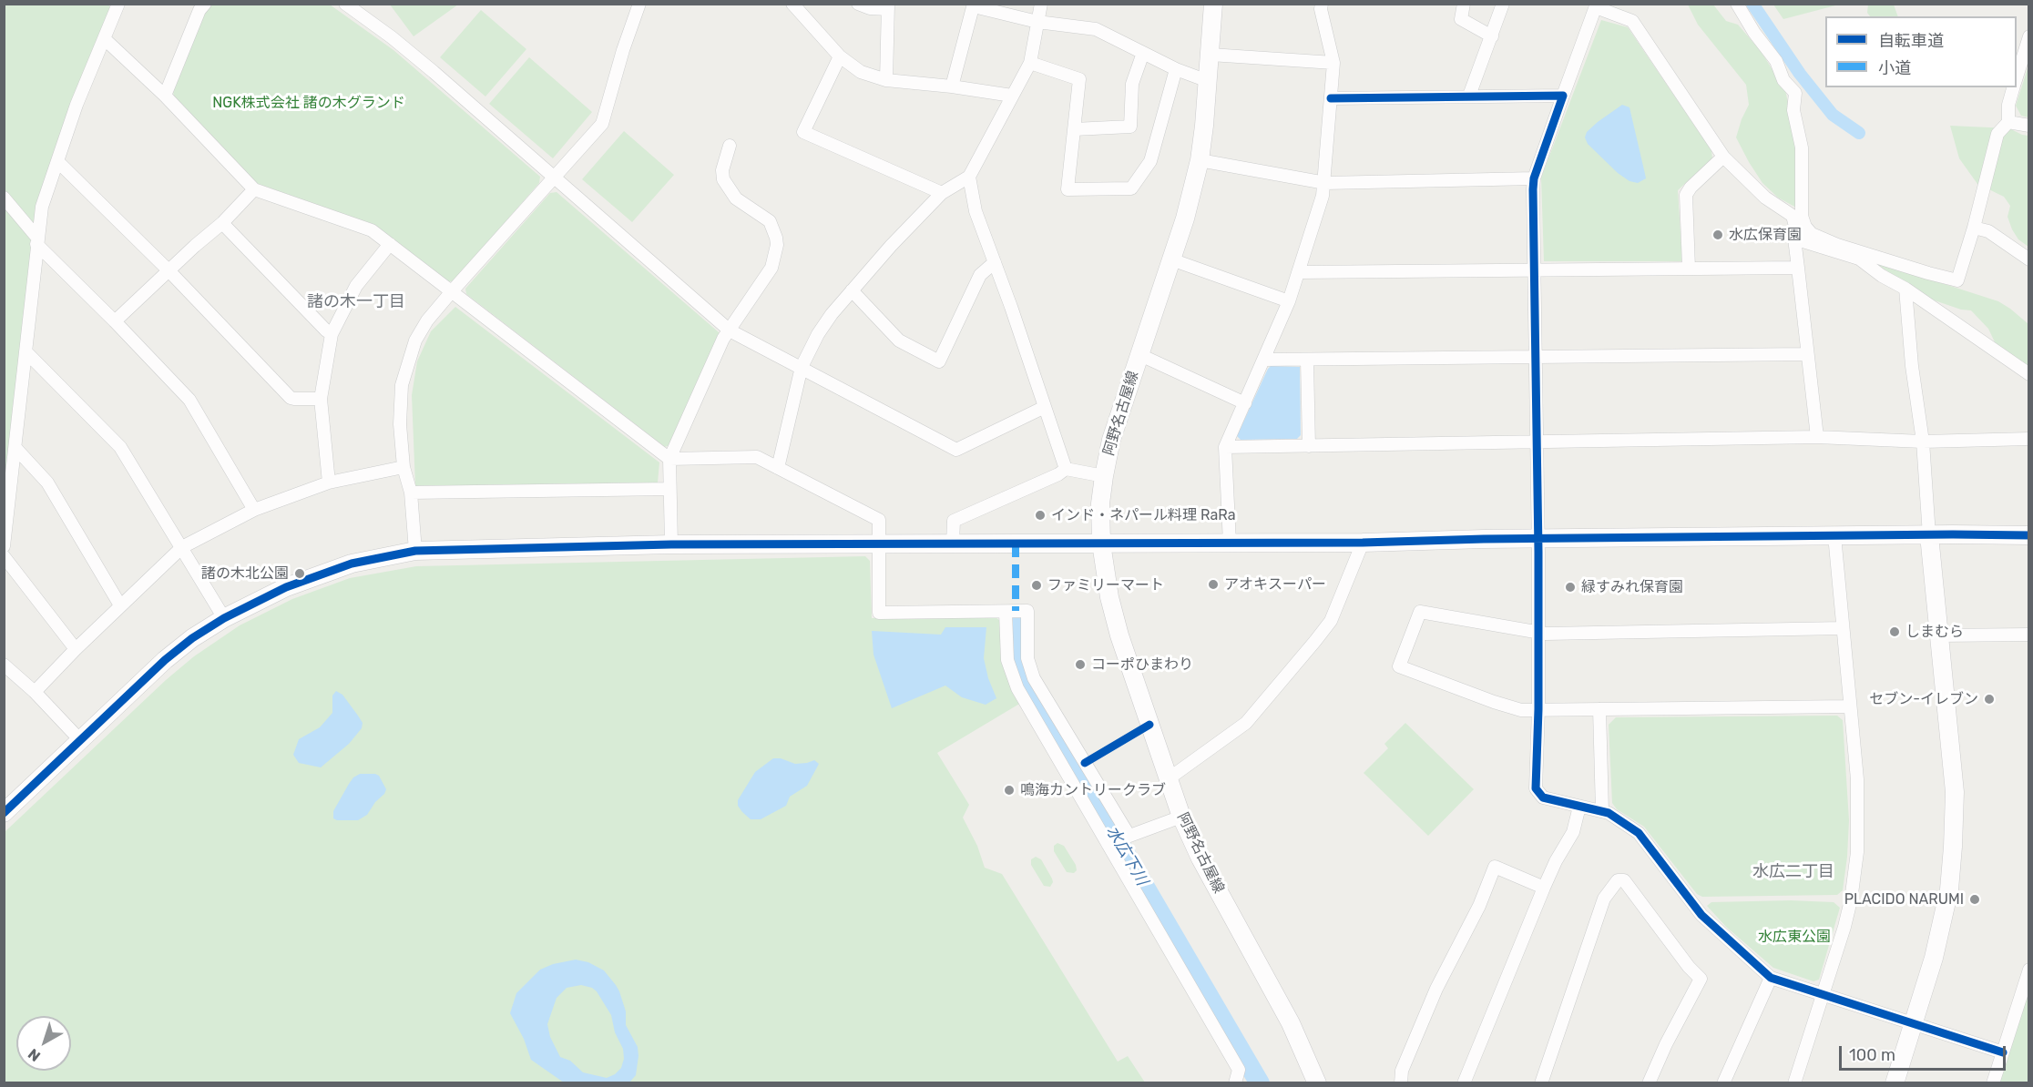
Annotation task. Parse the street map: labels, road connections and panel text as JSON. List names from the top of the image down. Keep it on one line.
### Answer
{"streets":{"street":["阿野名古屋線"]},"districts":["諸の木一丁目","水広二丁目"],"water":["水広下川"],"parks":["NGK株式会社 諸の木グランド","水広東公園"],"places":["水広保育園","インド・ネパール料理 RaRa","諸の木北公園","アオキスーパー","ファミリーマート","緑すみれ保育園","しまむら","コーポひまわり","セブン-イレブン","鳴海カントリークラブ","PLACIDO NARUMI"],"legend":["自転車道","小道"],"scale_bar":"100 m","north":"bottom left"}
